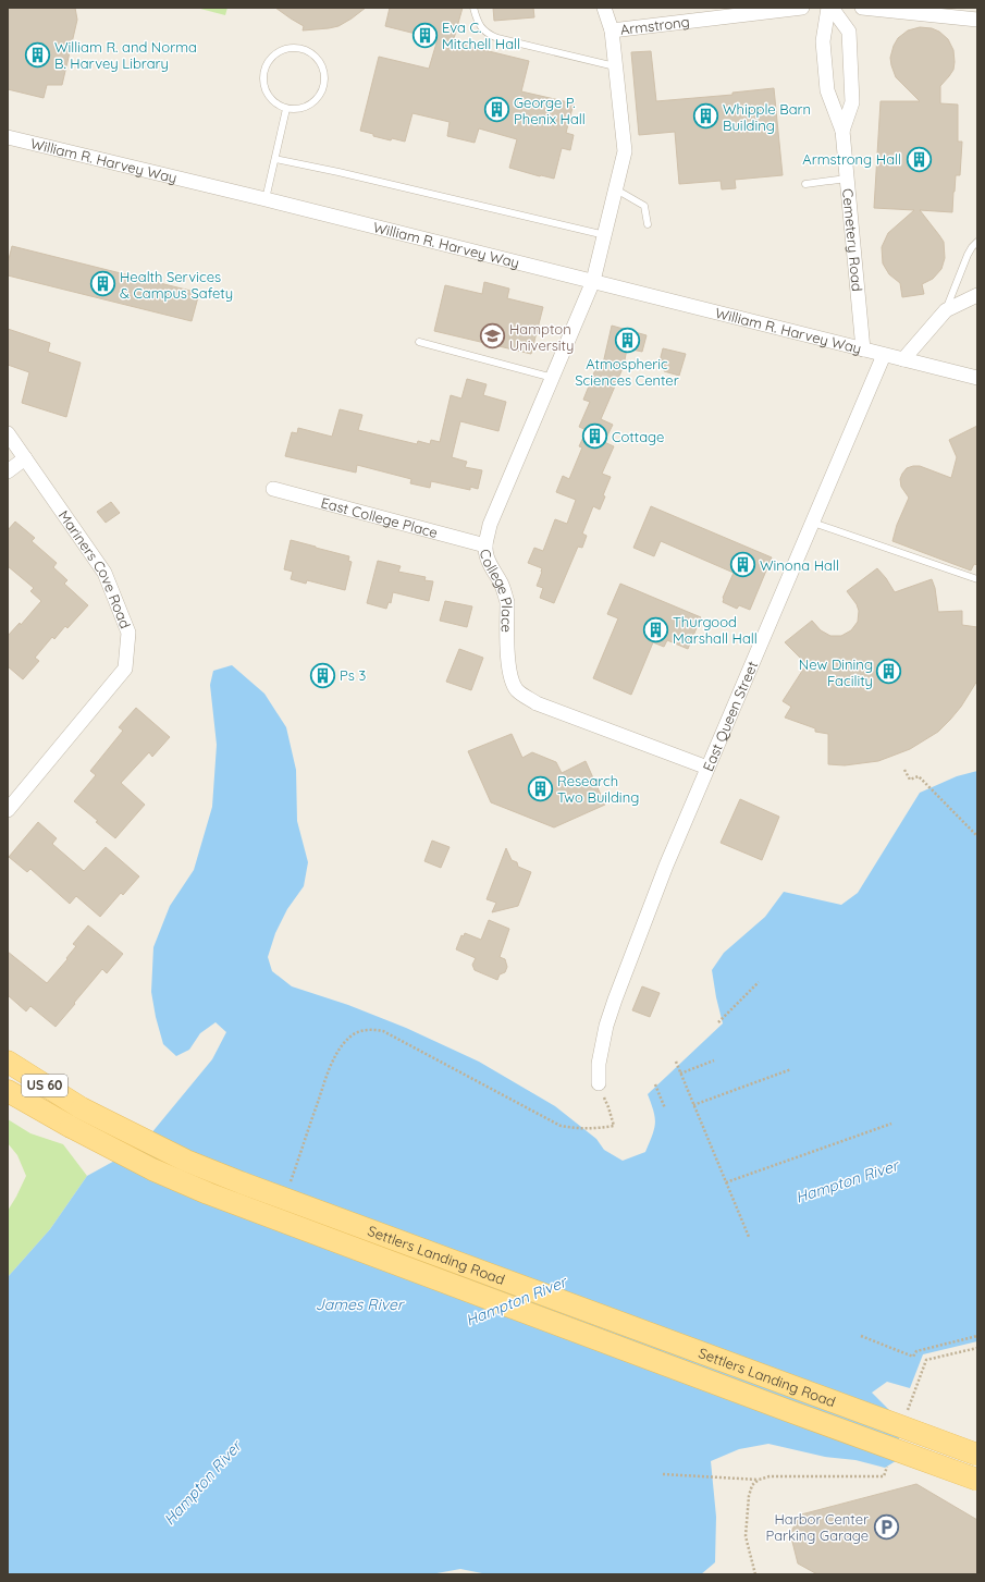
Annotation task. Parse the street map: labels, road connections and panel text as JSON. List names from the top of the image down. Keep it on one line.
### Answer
{"streets":{"main road":["US 60","Settlers Landing Road"],"street":["Armstrong","William R. Harvey Way","Cemetery Road","East College Place","Mariners Cove Road","College Place","East Queen Street"]},"crossings":[["Armstrong","College Place"],["William R. Harvey Way","Cemetery Road"],["William R. Harvey Way","College Place"],["William R. Harvey Way","East Queen Street"],["East College Place","College Place"],["College Place","East Queen Street"]],"water":["Hampton River","James River"],"places":{"building":["Eva C. Mitchell Hall","William R. and Norma B. Harvey Library","George P. Phenix Hall","Whipple Barn Building","Armstrong Hall","Health Services & Campus Safety","Atmospheric Sciences Center","Cottage","Winona Hall","Thurgood Marshall Hall","New Dining Facility","Ps 3","Research Two Building"],"school or university":["Hampton University"],"parking":["Harbor Center Parking Garage"]}}
